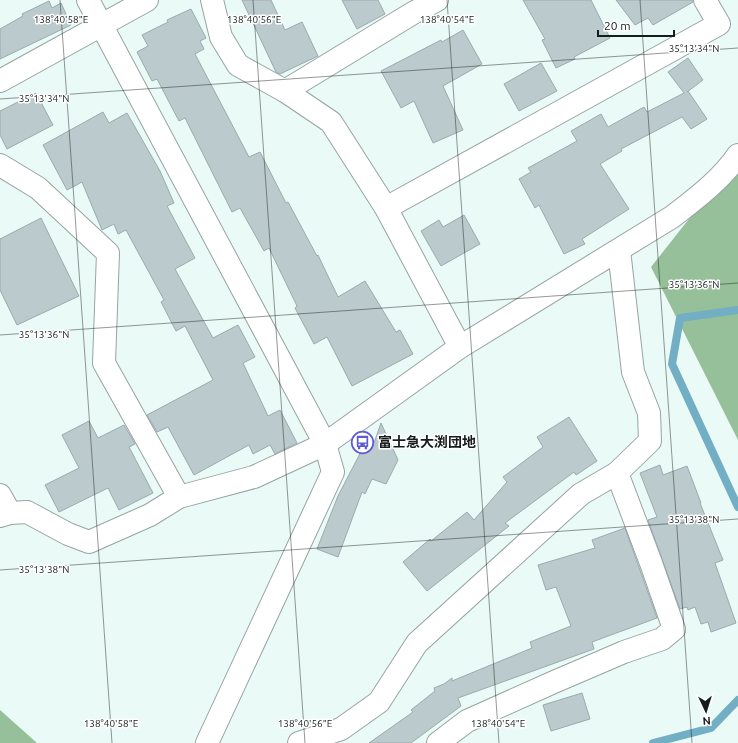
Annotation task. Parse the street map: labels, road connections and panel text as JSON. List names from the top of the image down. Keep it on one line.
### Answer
{"places":{"bus stop":["富士急大渕団地"]},"scale_bar":"20 m","north":"bottom","coordinates":["138°40'58\"E","138°40'56\"E","138°40'54\"E","35°13'34\"N","35°13'36\"N","35°13'38\"N"]}
